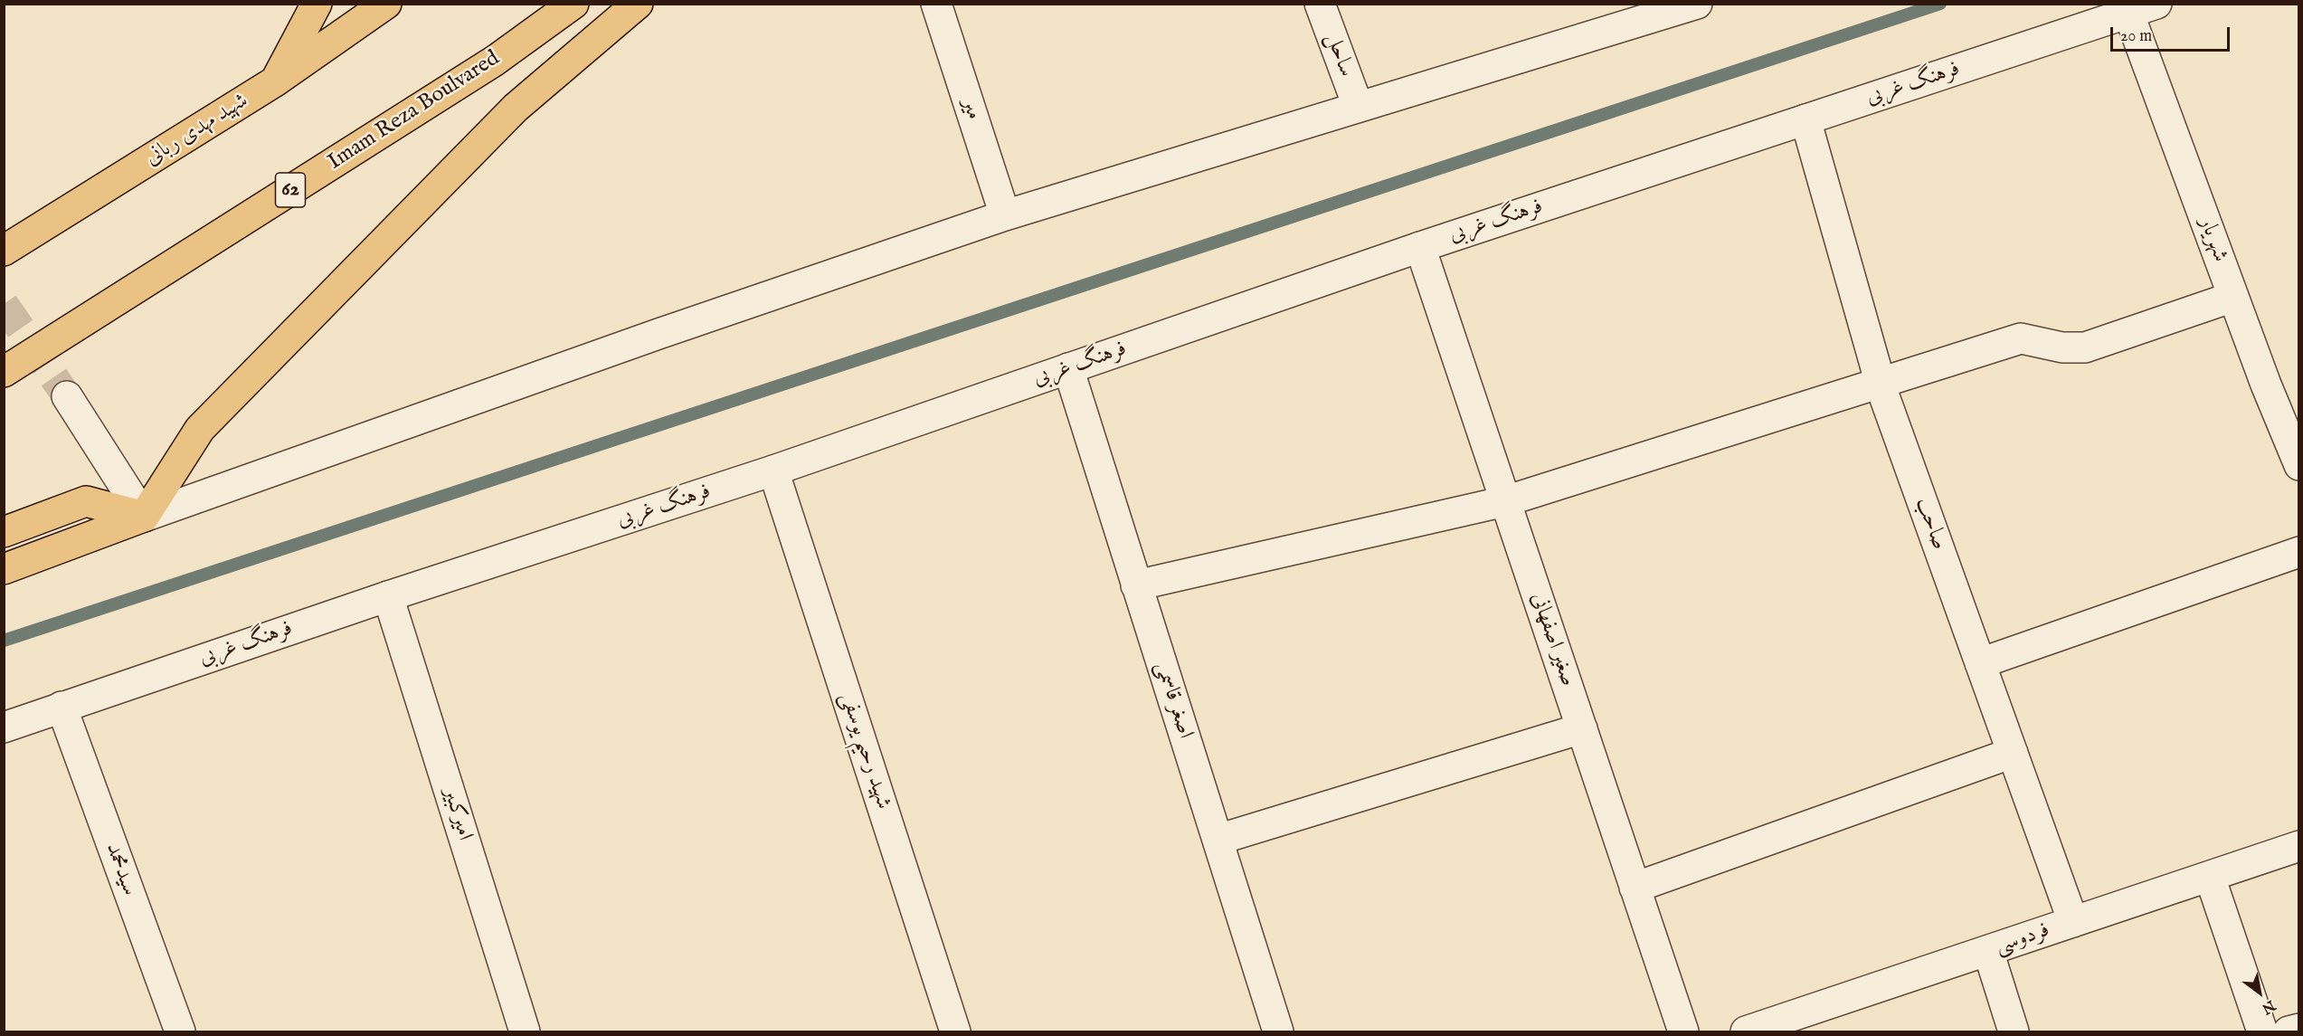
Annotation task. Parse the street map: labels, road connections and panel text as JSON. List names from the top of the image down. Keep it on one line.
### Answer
{"streets":{"highway":["Imam Reza Boulvared","شهید مهدی ربانی","62"],"street":["ساحل","فرهنگ غربی","میر","شهریار","صاحب","صغیر اصفهانی","اصغر قاسمی","شهید رحیم یوسفی","امیرکبیر","سیدمحمد","فردوسی"]},"crossings":[["فرهنگ غربی","شهریار"],["فرهنگ غربی","صاحب"],["فرهنگ غربی","صغیر اصفهانی"],["فرهنگ غربی","اصغر قاسمی"],["فرهنگ غربی","شهید رحیم یوسفی"],["فرهنگ غربی","امیرکبیر"],["فرهنگ غربی","سیدمحمد"],["صاحب","فردوسی"]],"scale_bar":"20 m","north":"bottom right"}
